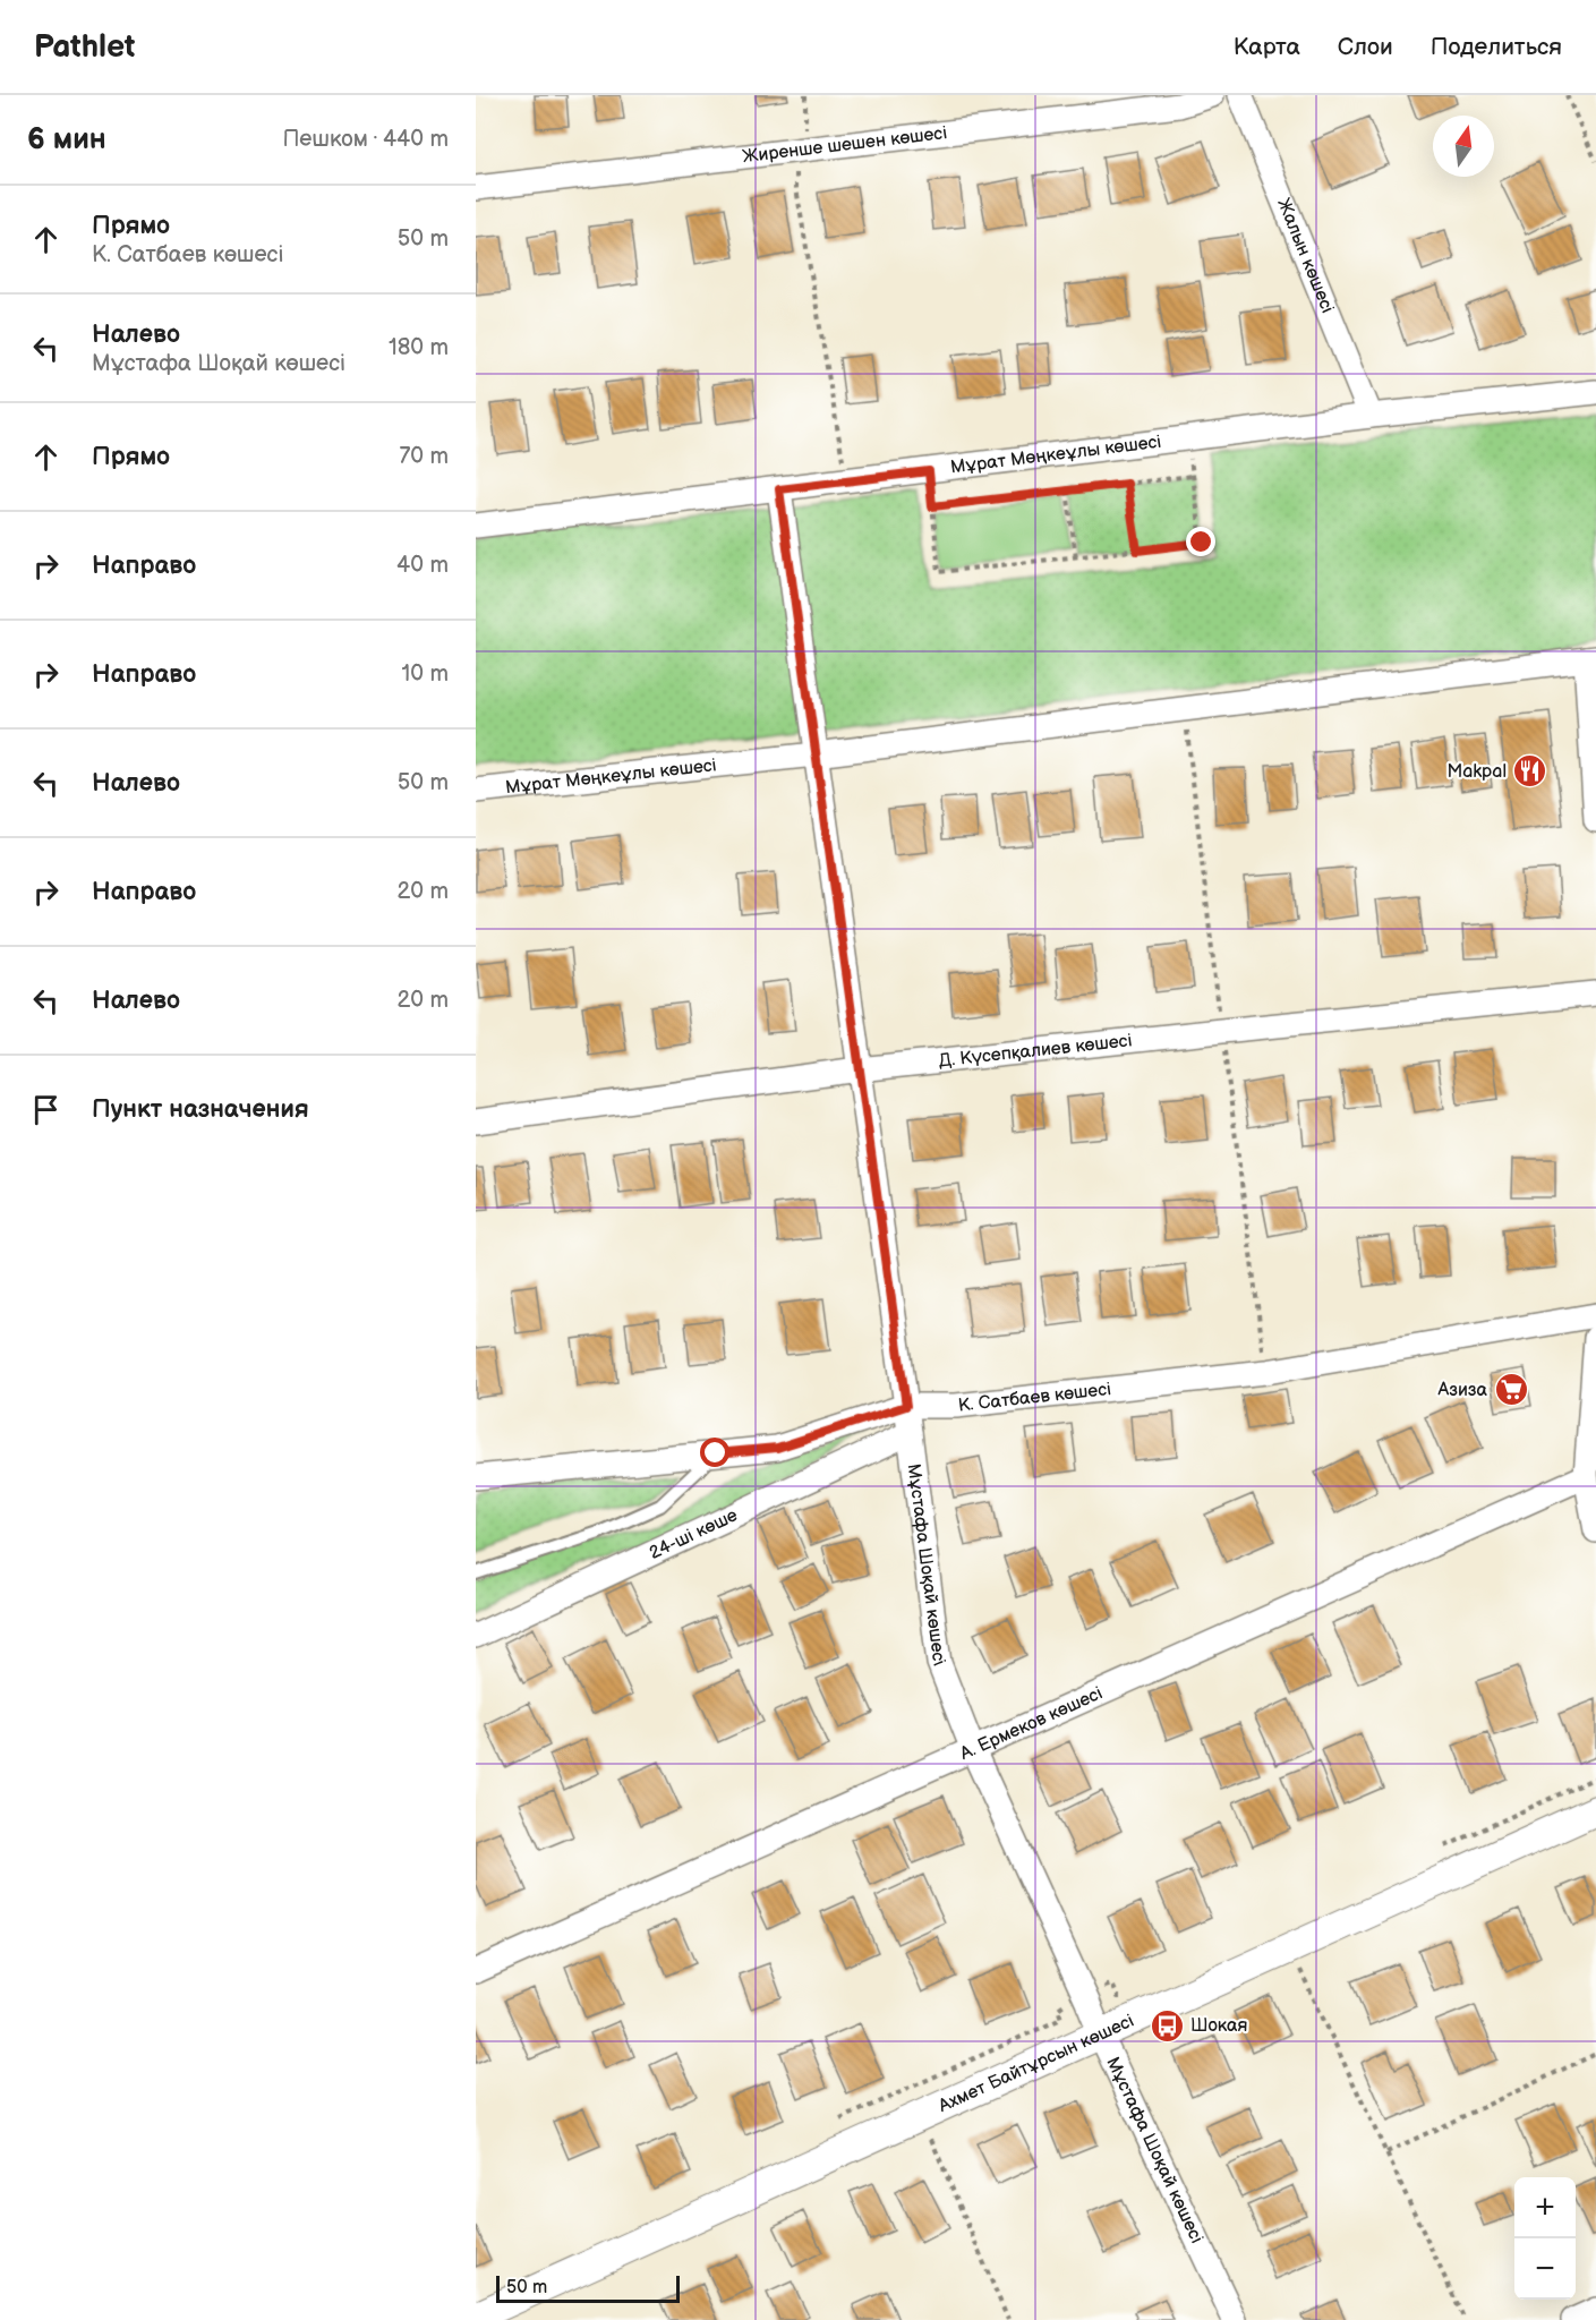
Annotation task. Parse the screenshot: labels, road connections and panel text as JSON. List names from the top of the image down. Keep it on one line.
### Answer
{"streets":{"street":["Жиренше шешен көшесі","Жалын көшесі","Мұрат Мөңкеұлы көшесі","Д. Күсепқалиев көшесі","К. Сатбаев көшесі","24-ші көше","Мұстафа Шоқай көшесі","А. Ермеков көшесі","Ахмет Байтұрсын көшесі"]},"crossings":[["Жалын көшесі","Мұрат Мөңкеұлы көшесі"],["Мұрат Мөңкеұлы көшесі","Мұстафа Шоқай көшесі"],["Д. Күсепқалиев көшесі","Мұстафа Шоқай көшесі"],["К. Сатбаев көшесі","Мұстафа Шоқай көшесі"],["24-ші көше","Мұстафа Шоқай көшесі"],["Мұстафа Шоқай көшесі","А. Ермеков көшесі"],["Мұстафа Шоқай көшесі","Ахмет Байтұрсын көшесі"]],"places":{"restaurant":["Makpal"],"supermarket":["Азиза"],"bus stop":["Шокая"]},"scale_bar":"50 m","north":"top","page":{"header":"Pathlet","nav":["Карта","Слои","Поделиться"],"heading":["6 мин","Пешком · 440 m"],"list":[["Прямо","К. Сатбаев көшесі","50 m"],["Налево","Мұстафа Шоқай көшесі","180 m"],["Прямо","70 m"],["Направо","40 m"],["Направо","10 m"],["Налево","50 m"],["Направо","20 m"],["Налево","20 m"],"Пункт назначения"],"map_buttons":["+","−"],"scale":"50 m"}}
